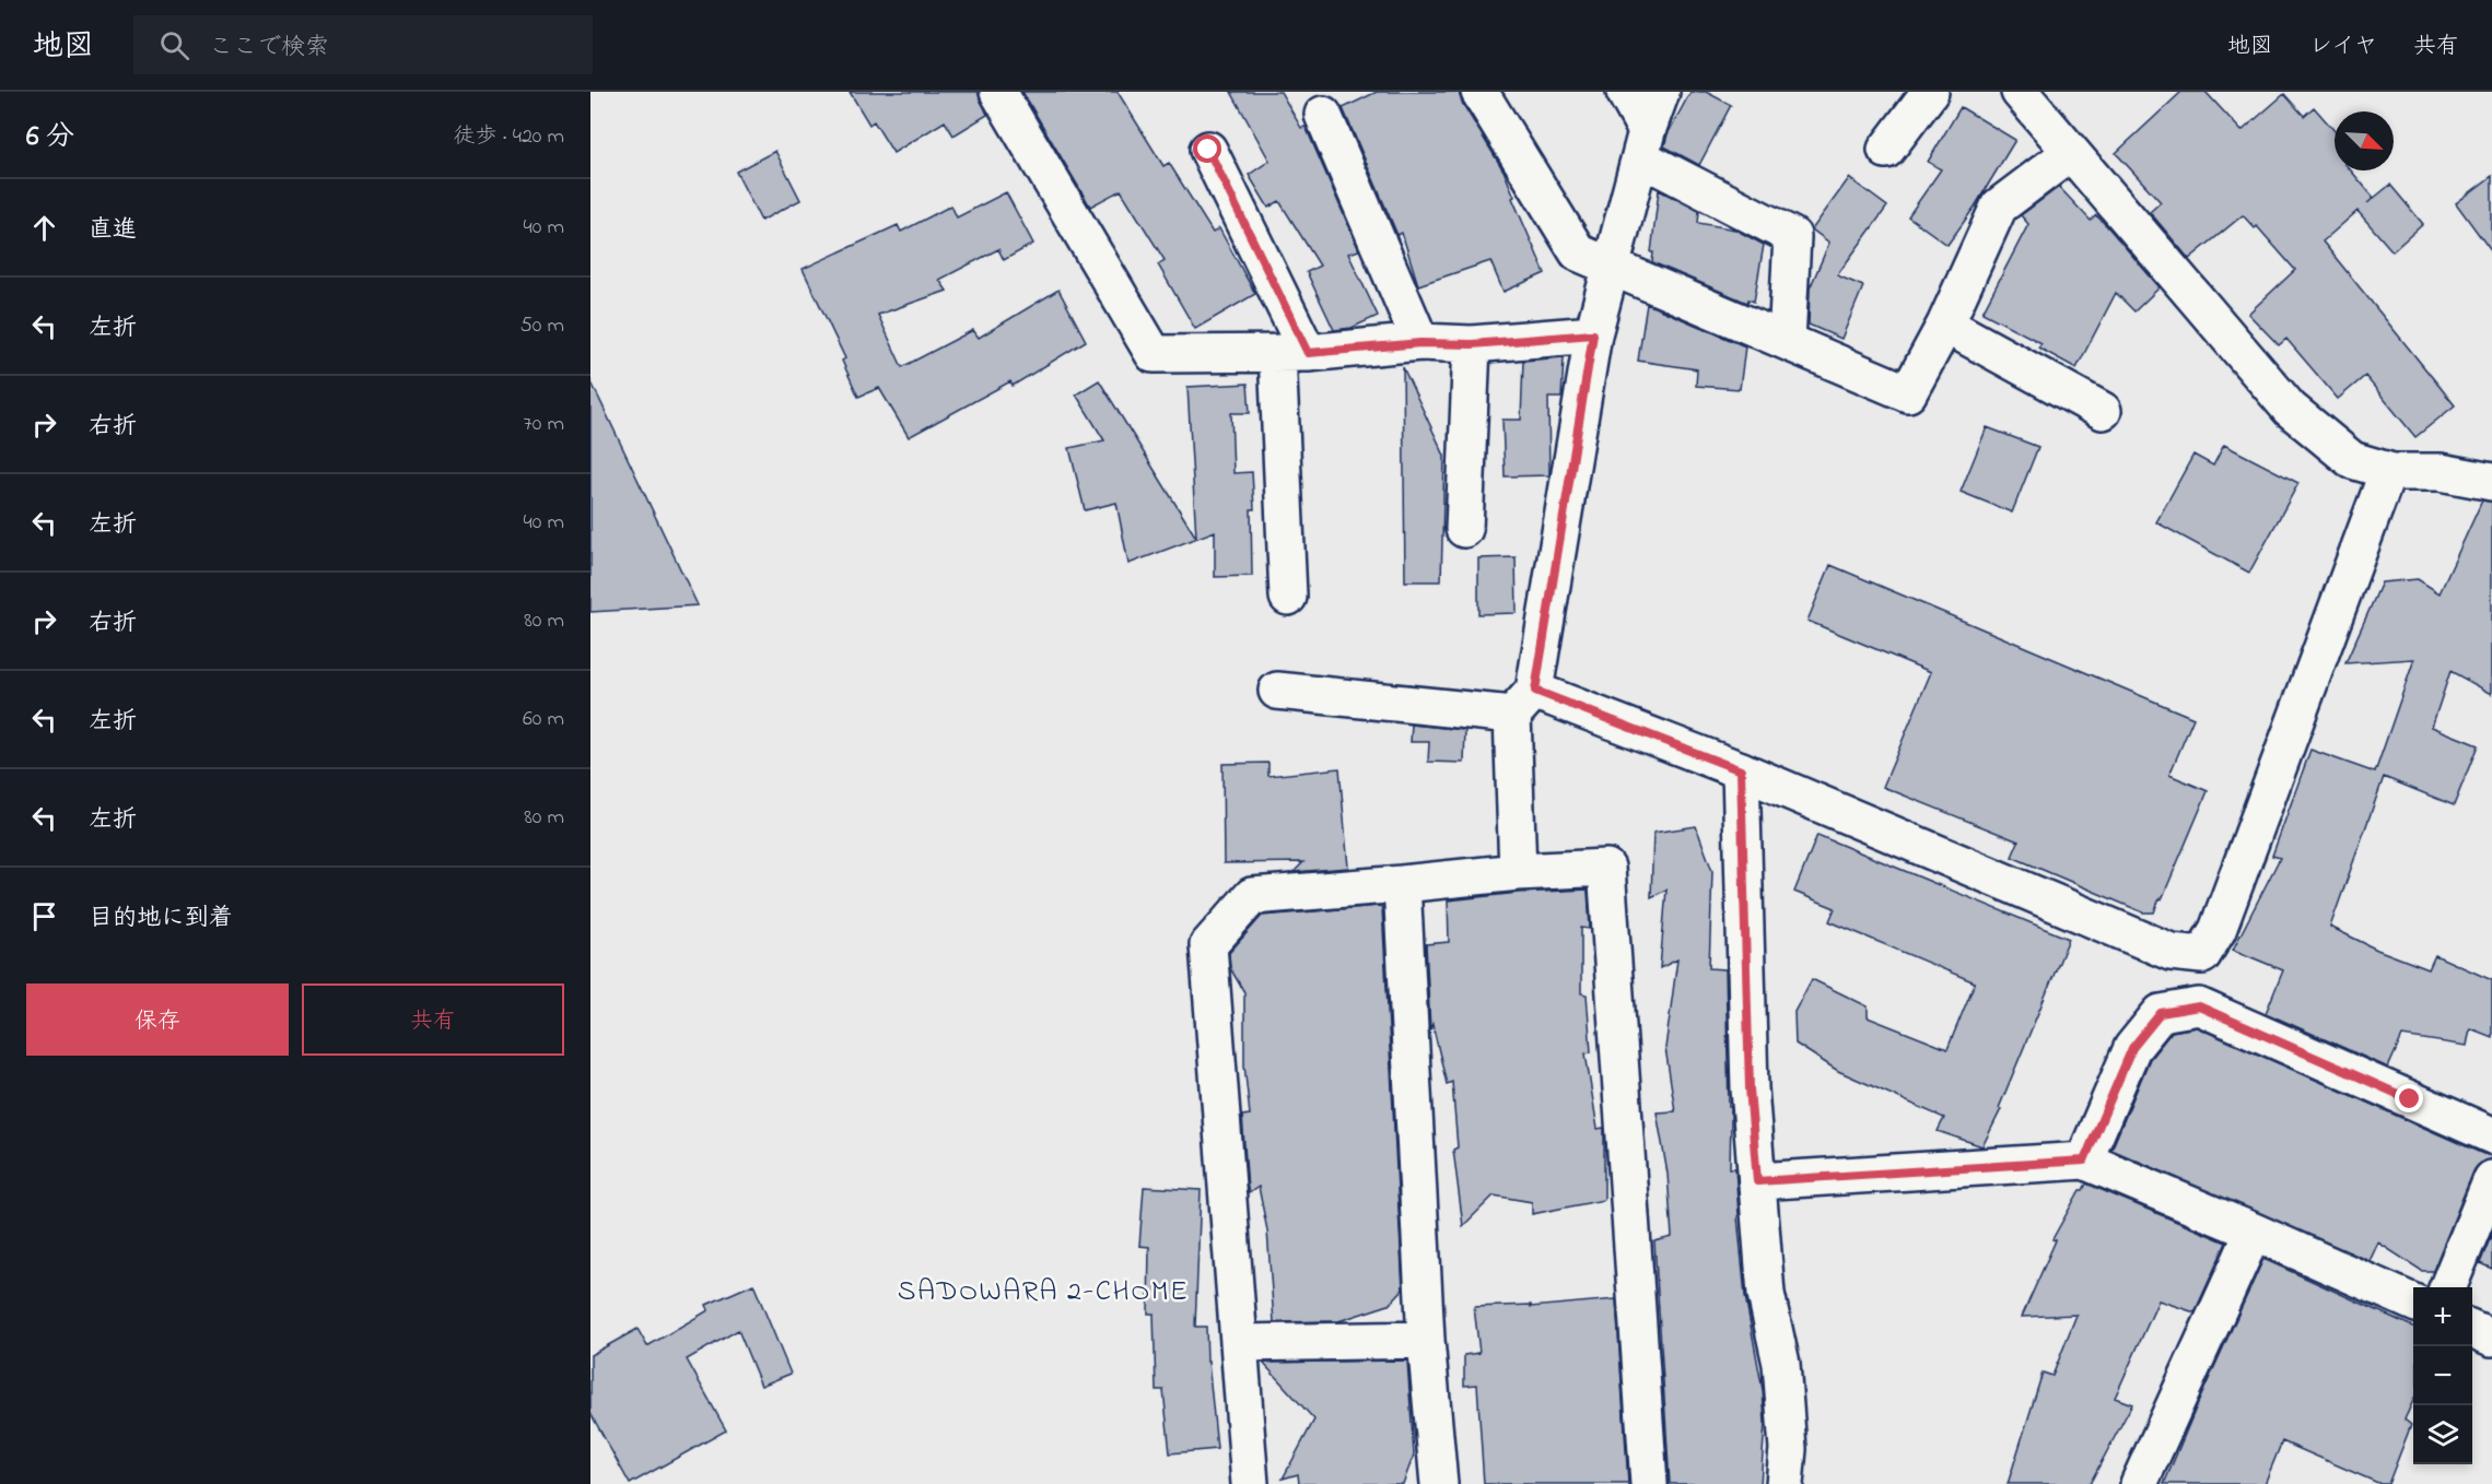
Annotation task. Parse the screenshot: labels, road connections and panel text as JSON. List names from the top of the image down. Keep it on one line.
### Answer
{"districts":["SADOWARA 2-CHOME"],"north":"bottom right","page":{"header":"地図","search":"ここで検索","nav":["地図","レイヤ","共有"],"heading":["6 分","徒歩 · 420 m"],"list":[["直進","40 m"],["左折","50 m"],["右折","70 m"],["左折","40 m"],["右折","80 m"],["左折","60 m"],["左折","80 m"],"目的地に到着"],"buttons":["保存","共有"],"map_buttons":["+","−"]}}
